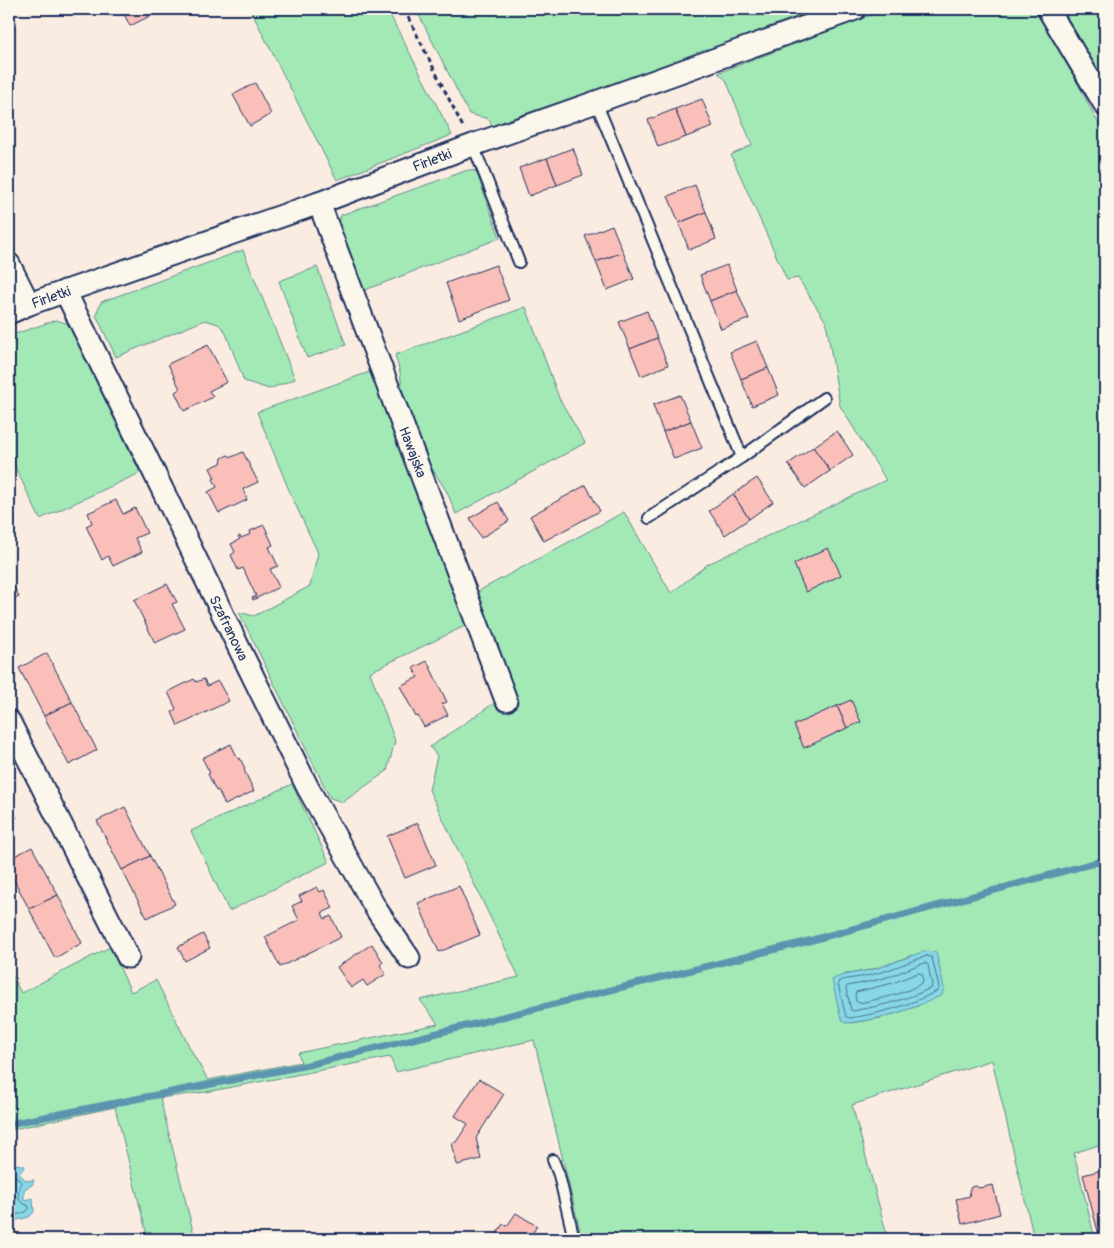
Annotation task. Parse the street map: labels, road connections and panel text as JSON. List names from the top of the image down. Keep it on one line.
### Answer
{"streets":{"street":["Firletki","Hawajska","Szafranowa"]},"crossings":[["Firletki","Hawajska"],["Firletki","Szafranowa"]]}
